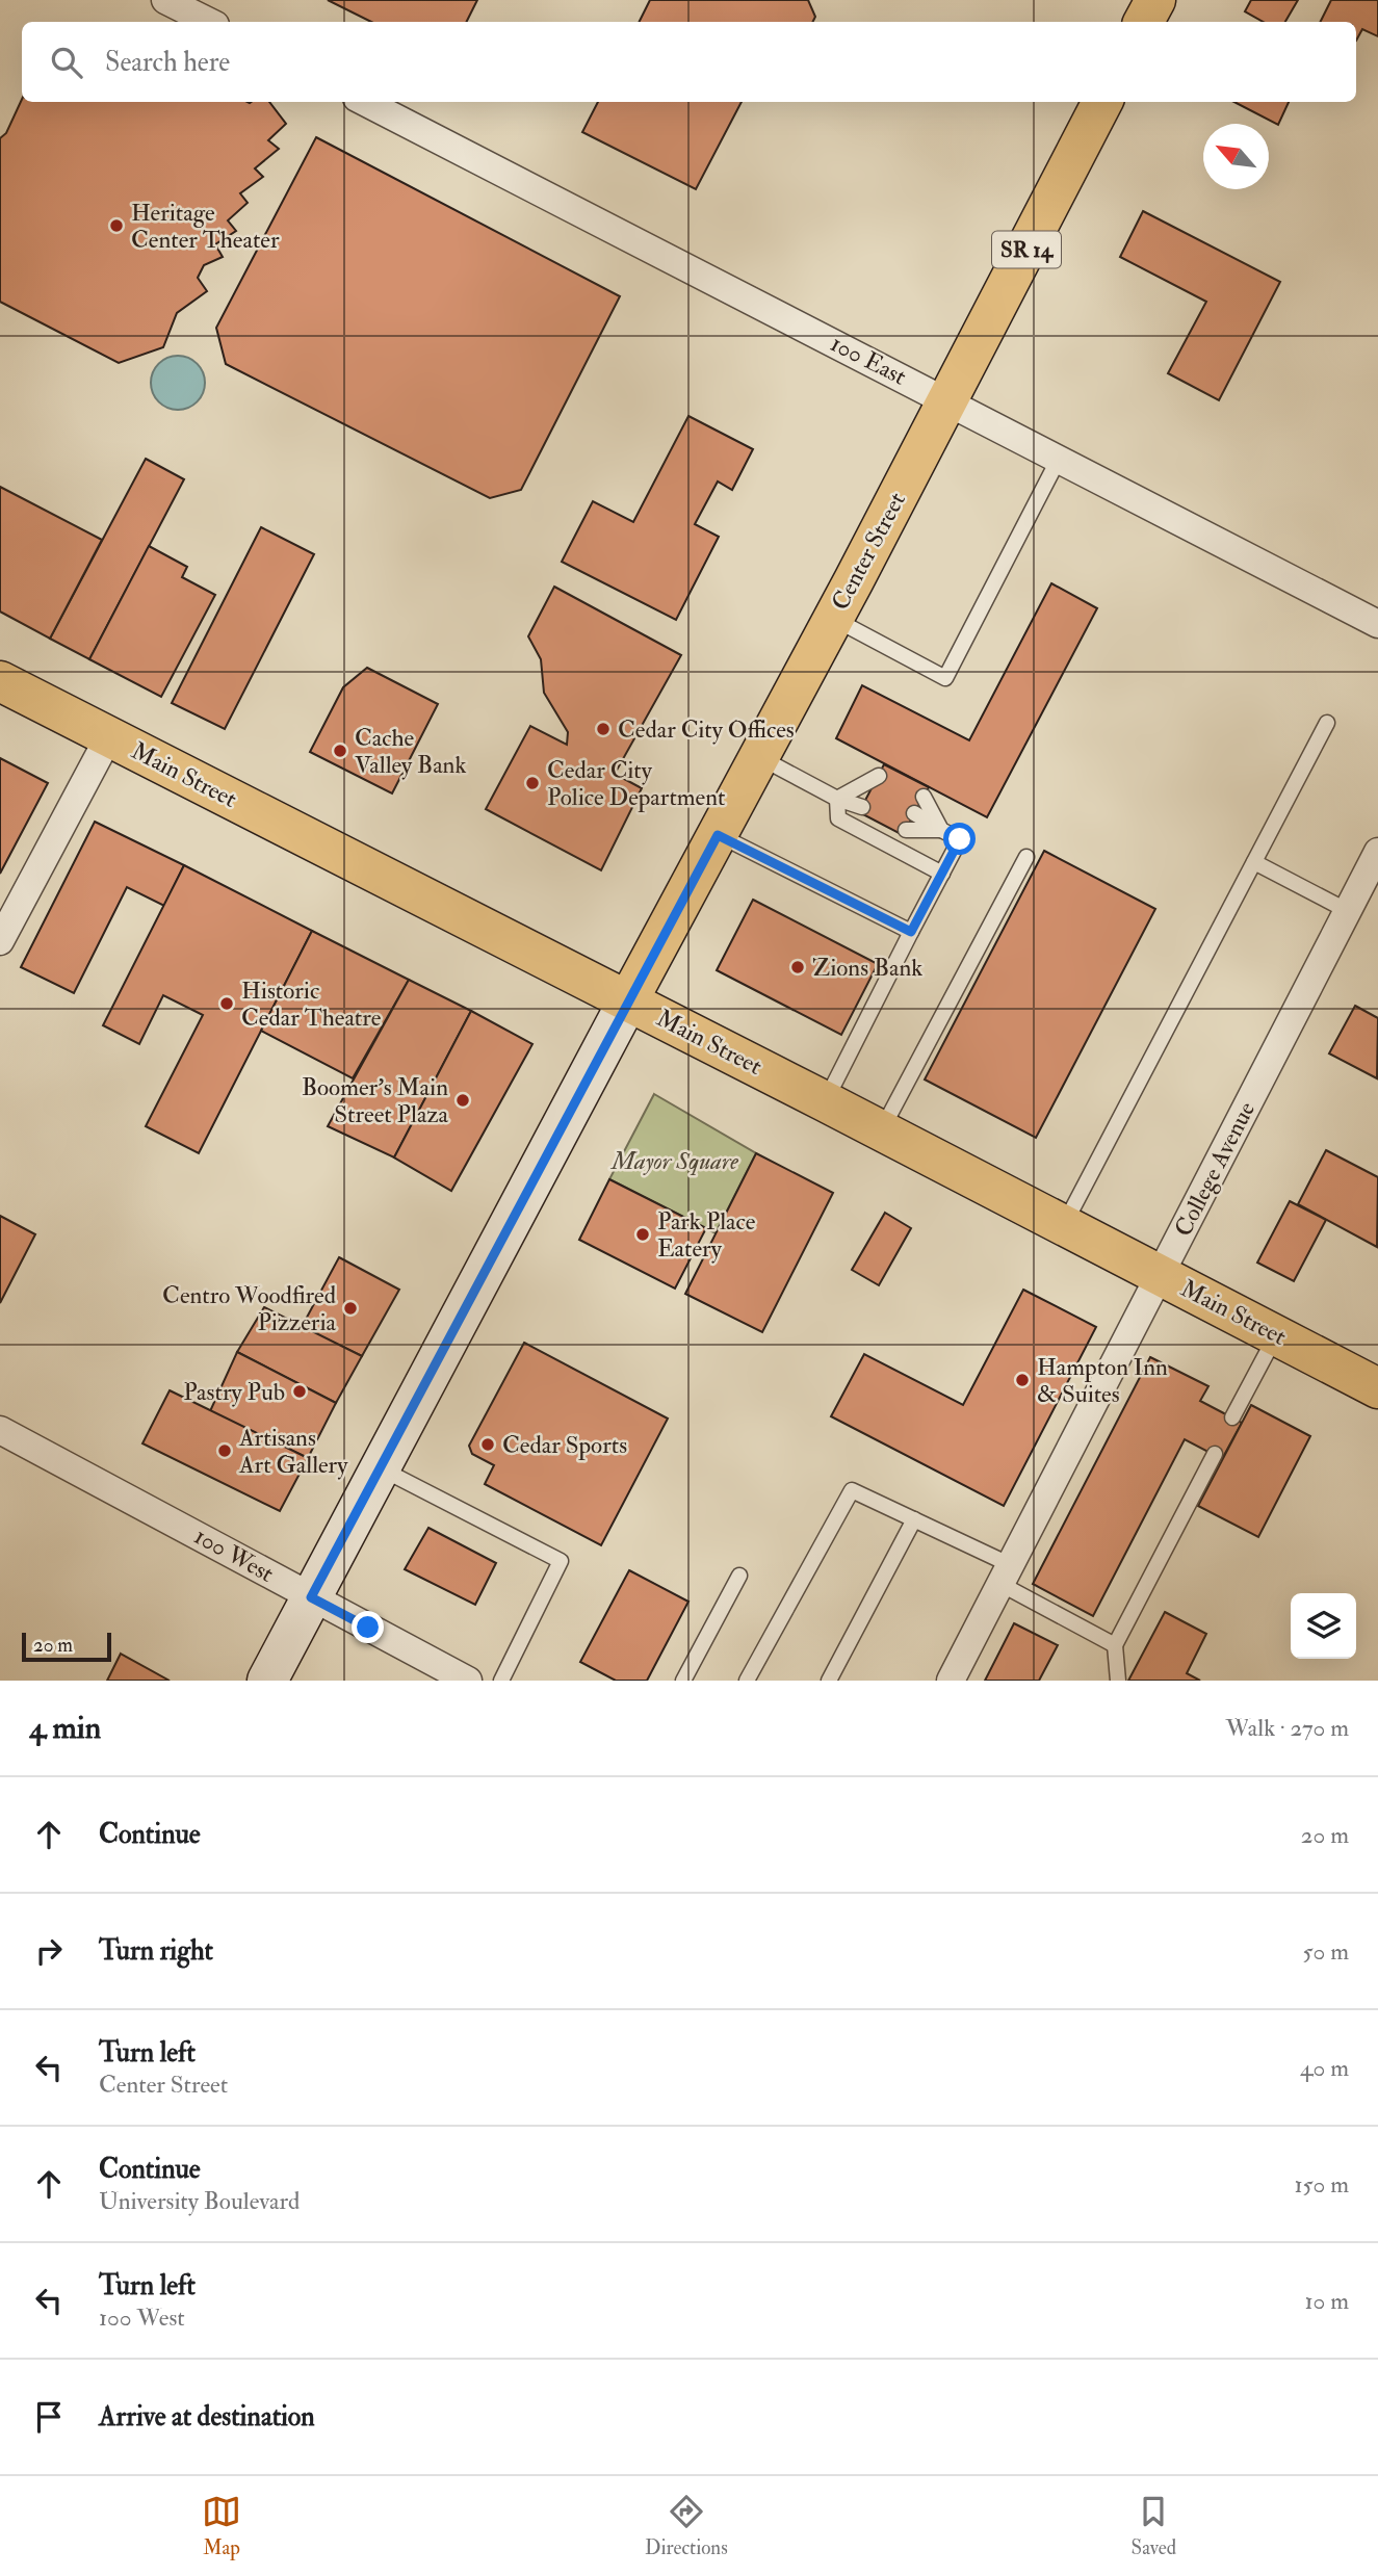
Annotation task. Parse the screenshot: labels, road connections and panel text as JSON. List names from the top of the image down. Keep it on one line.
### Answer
{"streets":{"main road":["SR 14","Center Street","Main Street"],"street":["100 East","College Avenue","100 West"]},"crossings":[["100 East","Center Street"],["Center Street","Main Street"],["Main Street","College Avenue"]],"parks":["Mayor Square"],"places":["Heritage Center Theater","Cedar City Offices","Cache Valley Bank","Cedar City Police Department","Zions Bank","Historic Cedar Theatre","Boomer's Main Street Plaza","Park Place Eatery","Centro Woodfired Pizzeria","Hampton Inn & Suites","Pastry Pub","Cedar Sports","Artisans Art Gallery"],"scale_bar":"20 m","north":"top left","page":{"search":"Search here","scale":"20 m","heading":["4 min","Walk · 270 m"],"list":[["Continue","20 m"],["Turn right","50 m"],["Turn left","Center Street","40 m"],["Continue","University Boulevard","150 m"],["Turn left","100 West","10 m"],"Arrive at destination"],"nav":["Map","Directions","Saved"]}}
